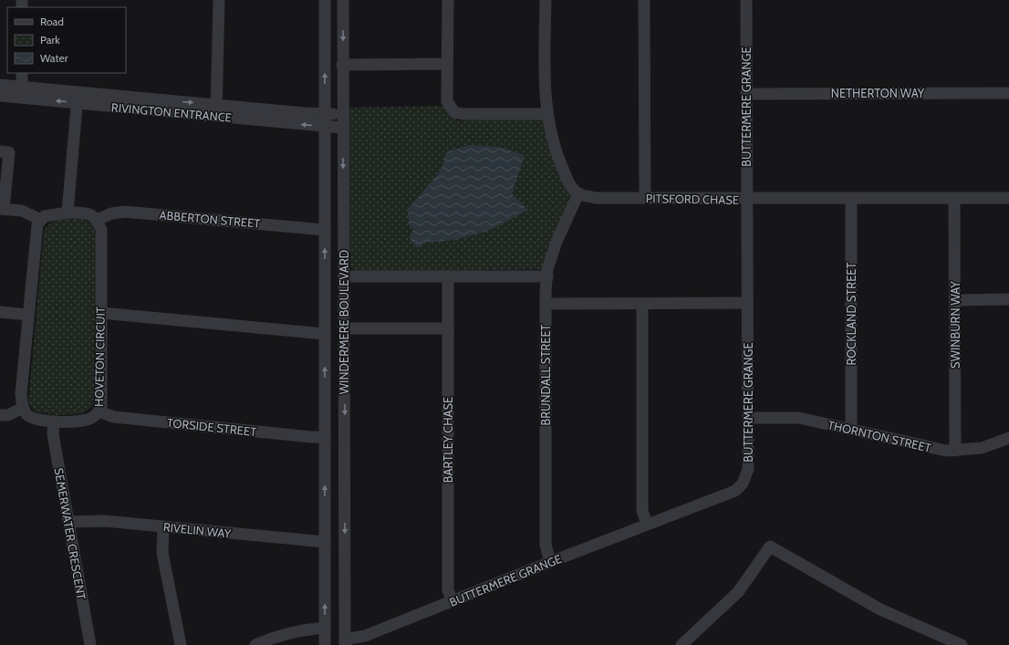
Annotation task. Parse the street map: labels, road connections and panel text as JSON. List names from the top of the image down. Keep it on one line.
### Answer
{"streets":{"street":["NETHERTON WAY","BUTTERMERE GRANGE","RIVINGTON ENTRANCE","PITSFORD CHASE","ABBERTON STREET","ROCKLAND STREET","WINDERMERE BOULEVARD","SWINBURN WAY","HOVETON CIRCUIT","BRUNDALL STREET","TORSIDE STREET","THORNTON STREET","BARTLEY CHASE","RIVELIN WAY","SEMERWATER CRESCENT"]},"crossings":[["NETHERTON WAY","BUTTERMERE GRANGE"],["BUTTERMERE GRANGE","PITSFORD CHASE"],["BUTTERMERE GRANGE","WINDERMERE BOULEVARD"],["BUTTERMERE GRANGE","BRUNDALL STREET"],["BUTTERMERE GRANGE","THORNTON STREET"],["BUTTERMERE GRANGE","BARTLEY CHASE"],["RIVINGTON ENTRANCE","WINDERMERE BOULEVARD"],["PITSFORD CHASE","ROCKLAND STREET"],["PITSFORD CHASE","SWINBURN WAY"],["PITSFORD CHASE","BRUNDALL STREET"],["ABBERTON STREET","WINDERMERE BOULEVARD"],["ABBERTON STREET","HOVETON CIRCUIT"],["ROCKLAND STREET","THORNTON STREET"],["WINDERMERE BOULEVARD","TORSIDE STREET"],["WINDERMERE BOULEVARD","RIVELIN WAY"],["SWINBURN WAY","THORNTON STREET"],["HOVETON CIRCUIT","TORSIDE STREET"],["HOVETON CIRCUIT","SEMERWATER CRESCENT"],["RIVELIN WAY","SEMERWATER CRESCENT"]],"legend":["Road","Park","Water"]}
